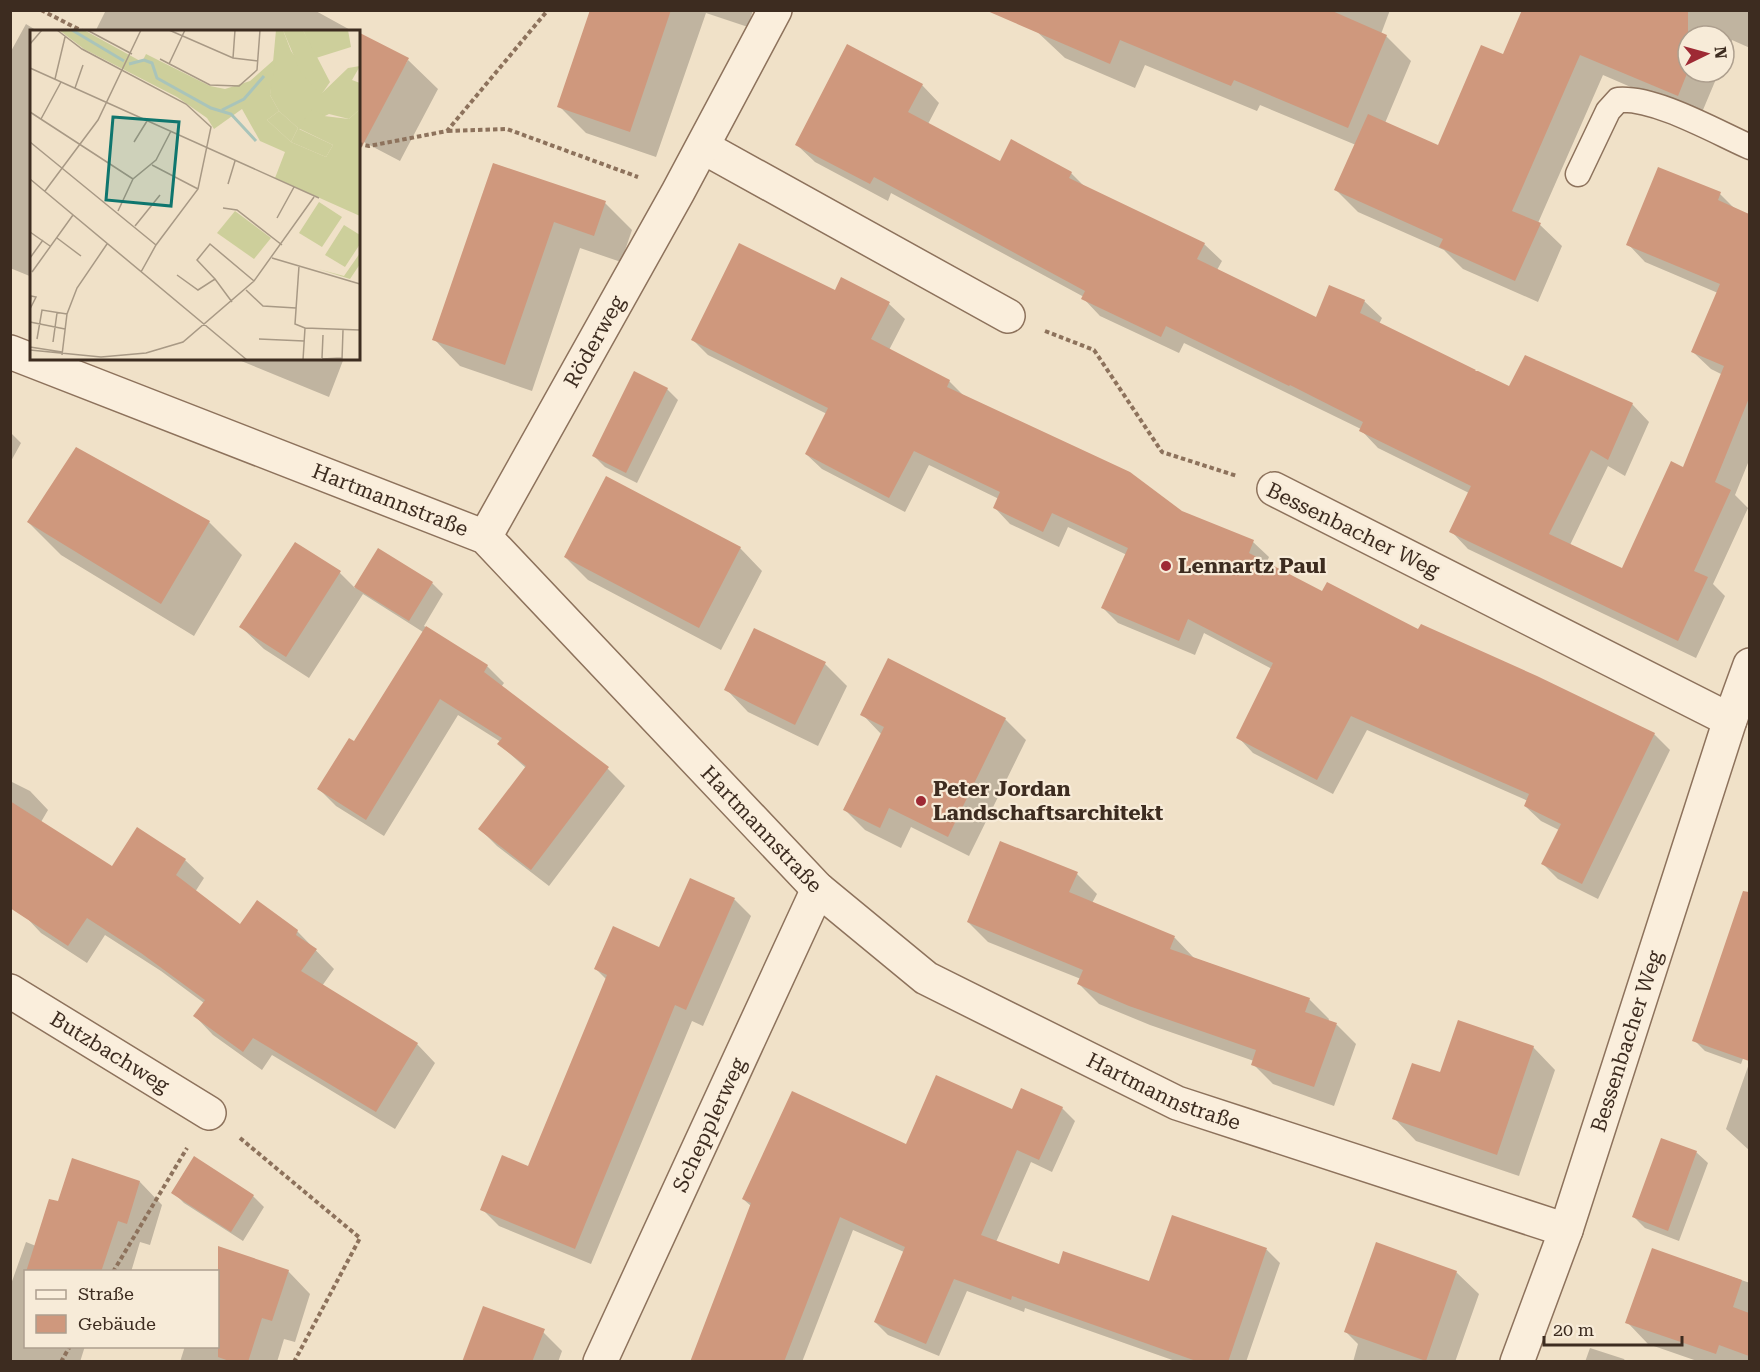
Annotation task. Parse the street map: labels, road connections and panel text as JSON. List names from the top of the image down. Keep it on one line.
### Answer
{"streets":{"street":["Röderweg","Hartmannstraße","Bessenbacher Weg","Butzbachweg","Schepplerweg"]},"crossings":[["Röderweg","Hartmannstraße"],["Hartmannstraße","Bessenbacher Weg"],["Hartmannstraße","Schepplerweg"]],"places":["Lennartz Paul","Peter Jordan Landschaftsarchitekt"],"legend":["Straße","Gebäude"],"scale_bar":"20 m","north":"right"}
